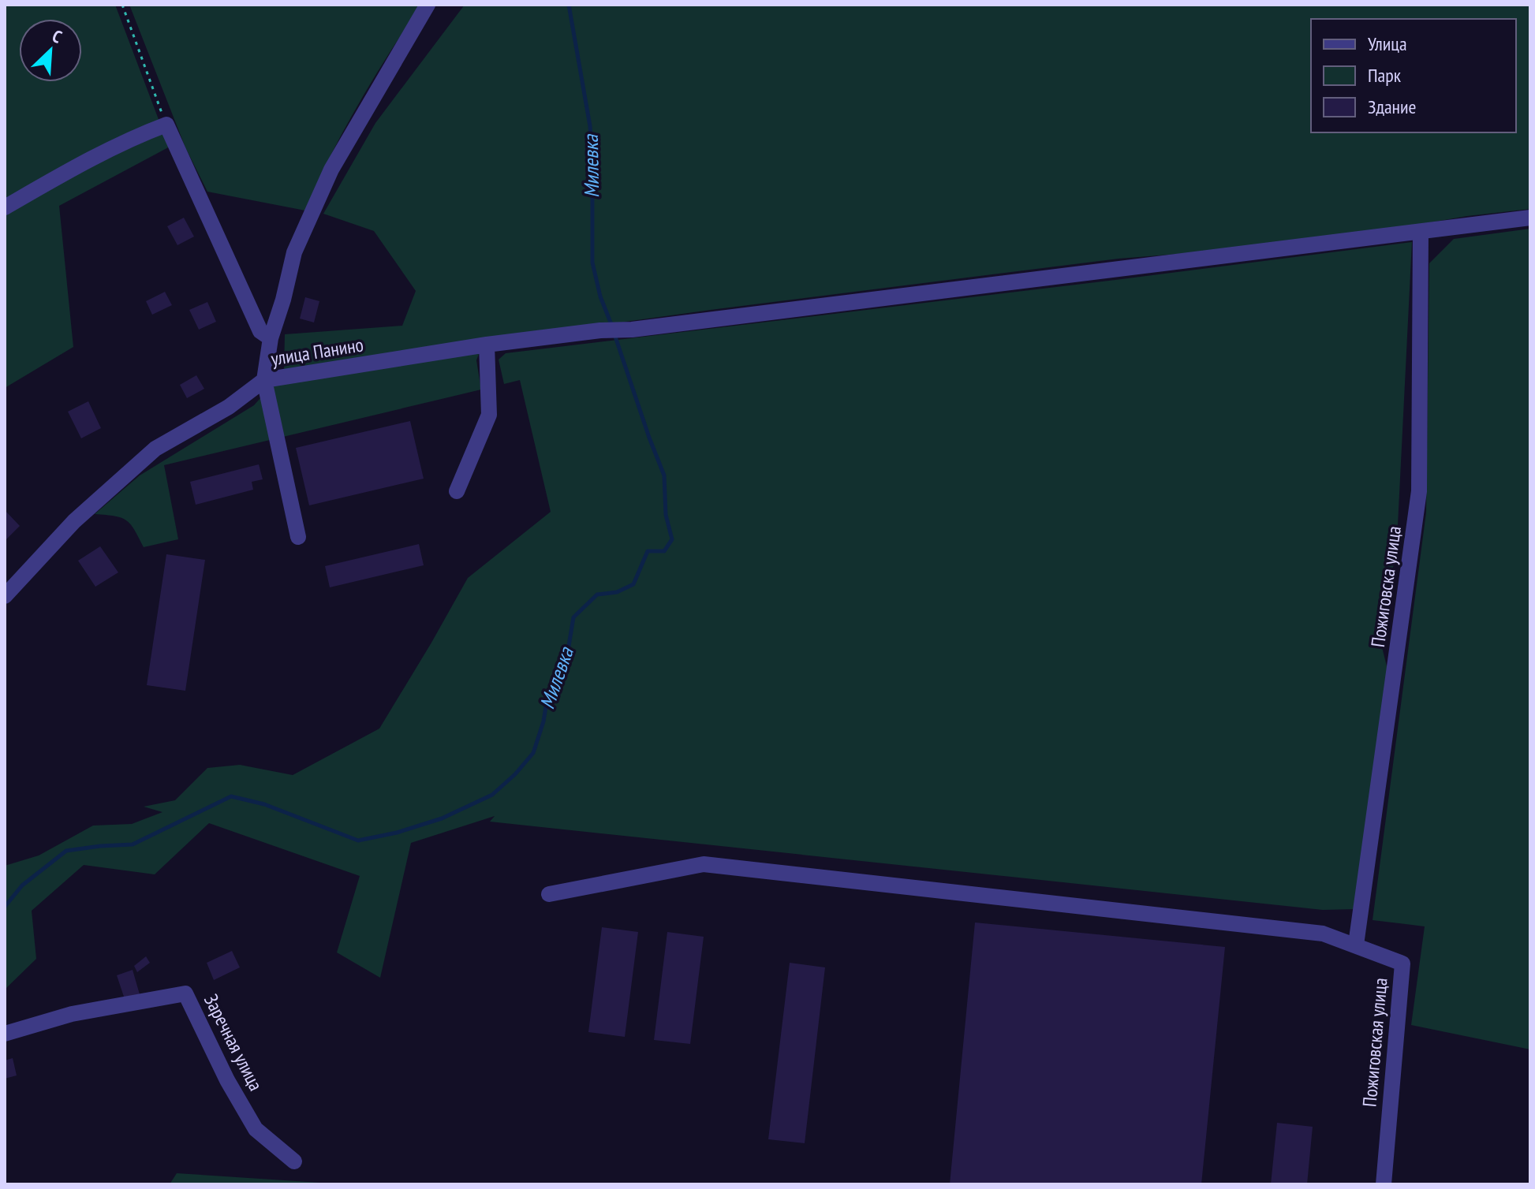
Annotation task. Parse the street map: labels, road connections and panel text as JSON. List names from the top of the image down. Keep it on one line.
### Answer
{"streets":{"street":["улица Панино","Пожиговска улица","Заречная улица","Пожиговская улица"]},"crossings":[["улица Панино","Пожиговска улица"],["Пожиговска улица","Пожиговская улица"]],"water":["Милевка"],"legend":["Улица","Парк","Здание"],"north":"top right"}
